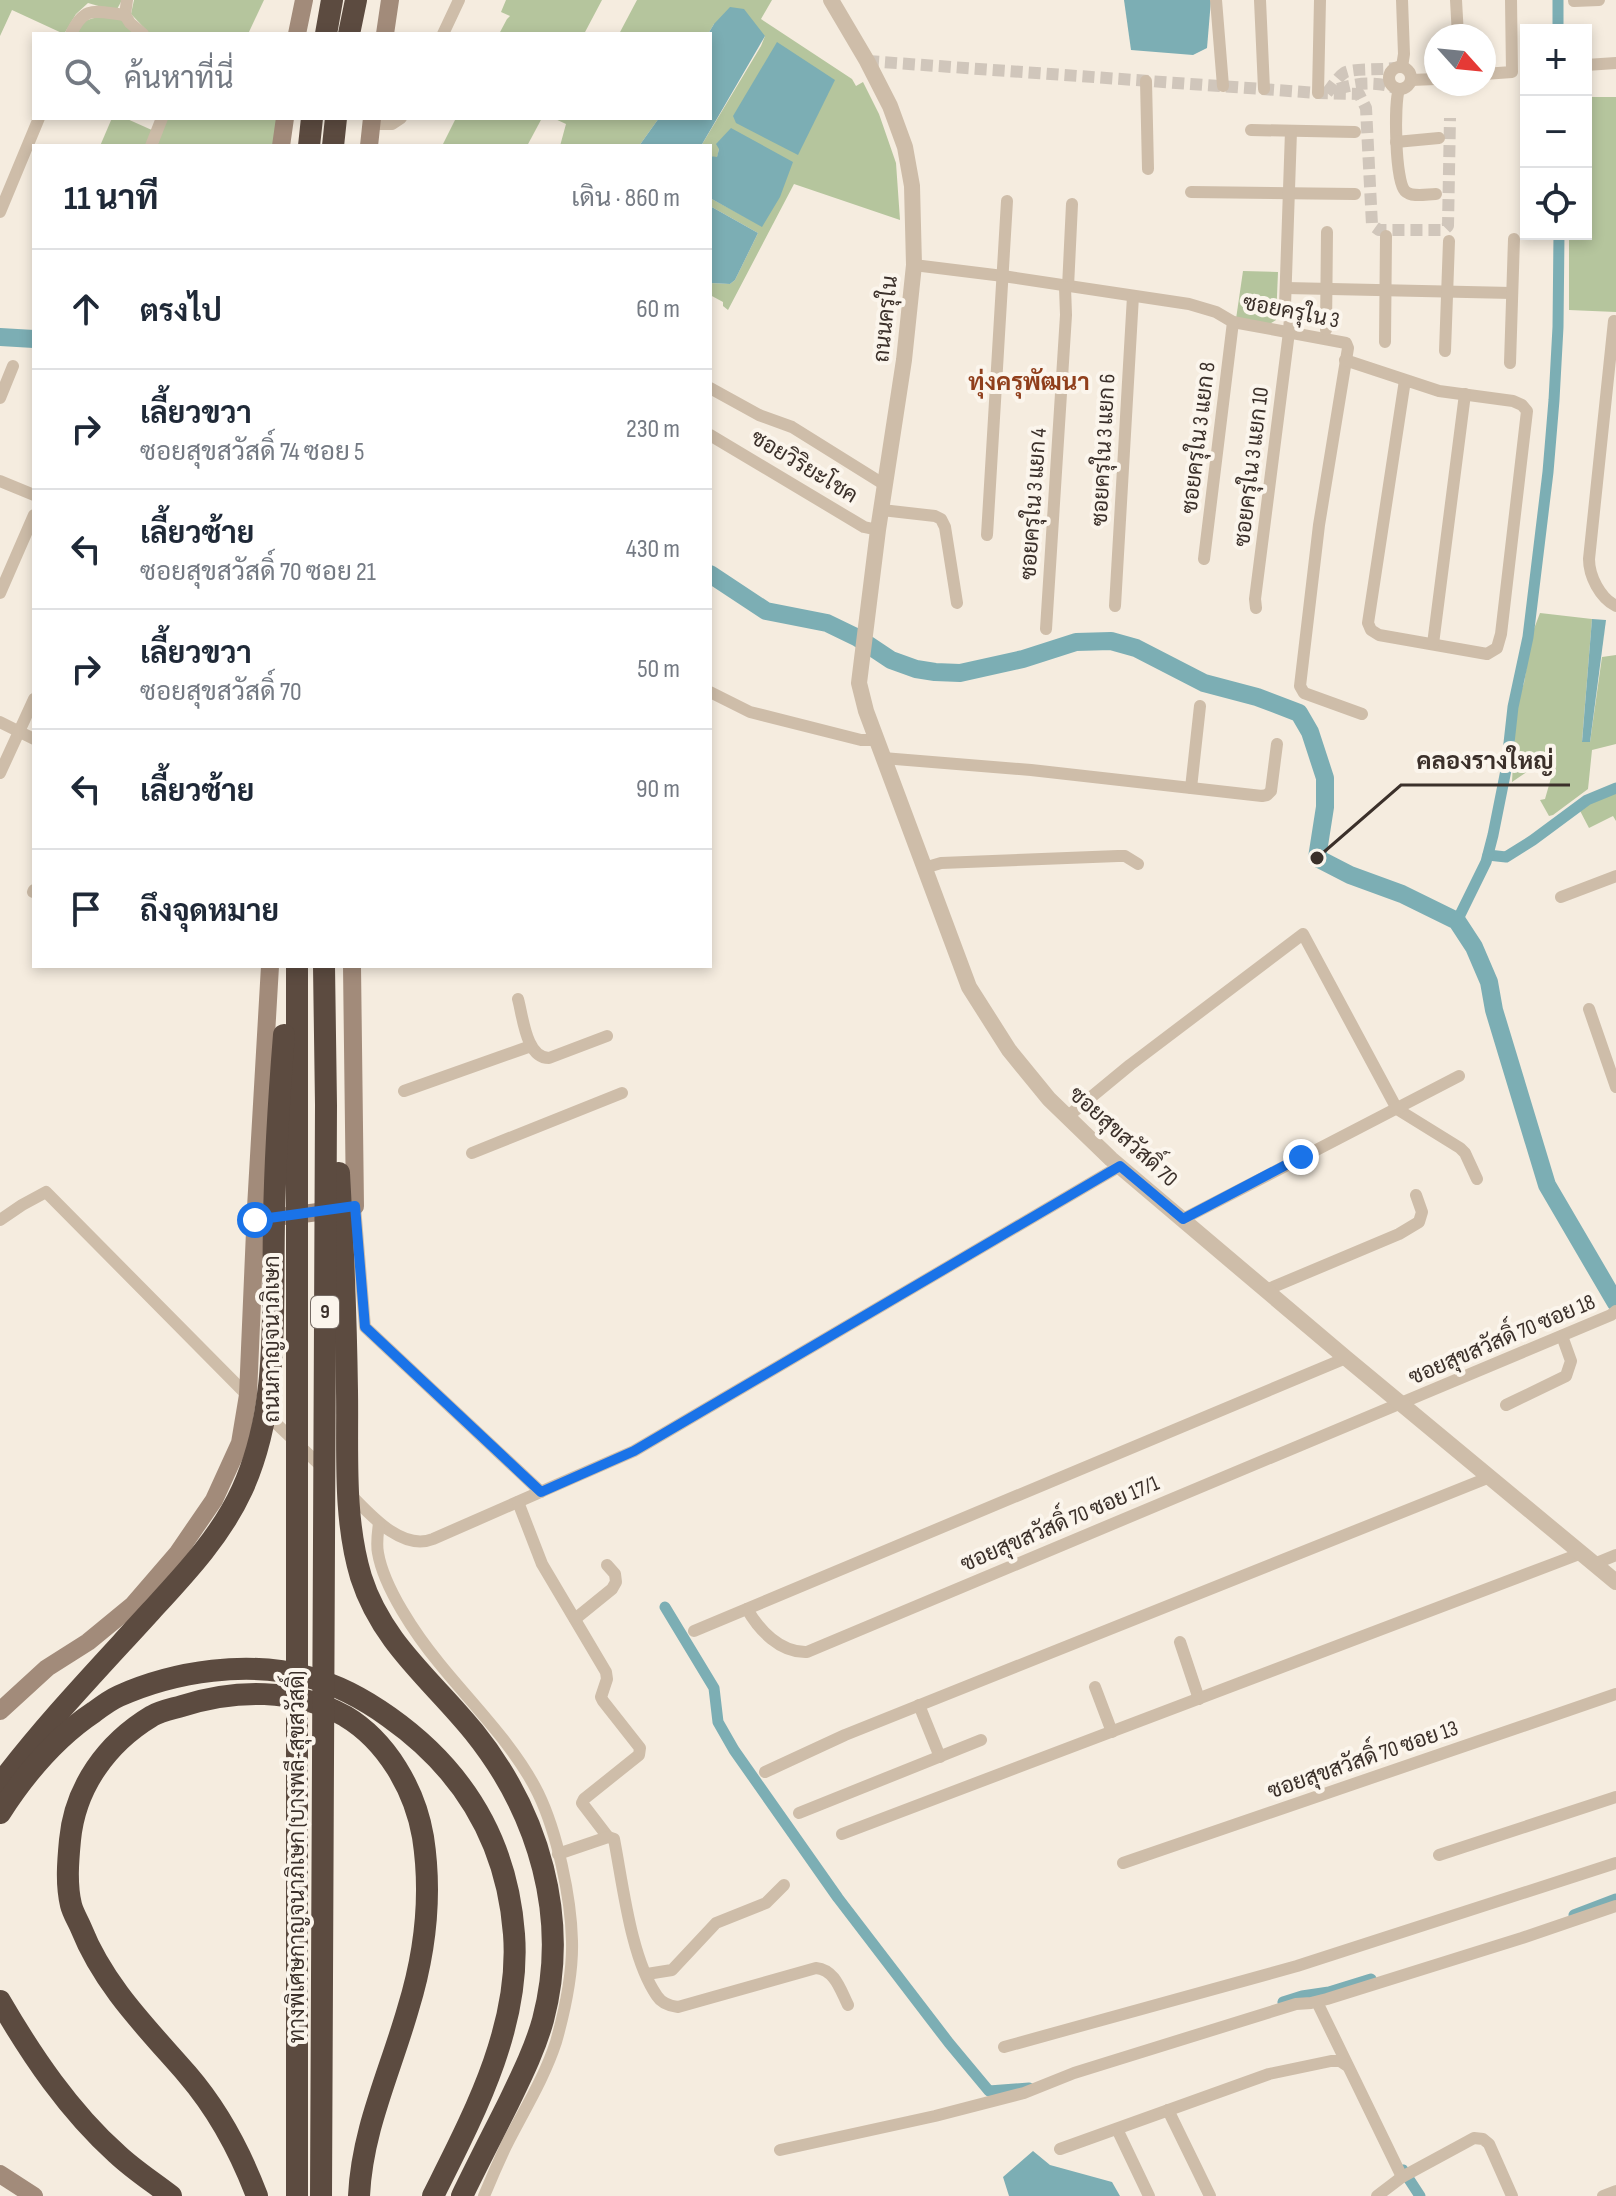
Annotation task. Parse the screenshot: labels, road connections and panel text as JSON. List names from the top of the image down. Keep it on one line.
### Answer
{"streets":{"highway":["9","ถนนกาญจนาภิเษก","ทางพิเศษกาญจนาภิเษก (บางพลี-สุขสวัสดิ์)"],"street":["ซอยครุใน 3","ถนนครุใน","ซอยครุใน 3 แยก 8","ซอยครุใน 3 แยก 6","ซอยวิริยะโชค","ซอยครุใน 3 แยก 10","ซอยครุใน 3 แยก 4","ซอยสุขสวัสดิ์ 70","ซอยสุขสวัสดิ์ 70 ซอย 18","ซอยสุขสวัสดิ์ 70 ซอย 17/1","ซอยสุขสวัสดิ์ 70 ซอย 13"]},"crossings":[["ซอยครุใน 3","ถนนครุใน"],["ซอยครุใน 3","ซอยครุใน 3 แยก 8"],["ซอยครุใน 3","ซอยครุใน 3 แยก 6"],["ซอยครุใน 3","ซอยครุใน 3 แยก 10"],["ซอยครุใน 3","ซอยครุใน 3 แยก 4"],["ถนนครุใน","ซอยวิริยะโชค"],["ถนนครุใน","ซอยสุขสวัสดิ์ 70"],["ซอยสุขสวัสดิ์ 70","ซอยสุขสวัสดิ์ 70 ซอย 18"],["ซอยสุขสวัสดิ์ 70","ซอยสุขสวัสดิ์ 70 ซอย 17/1"],["9","ทางพิเศษกาญจนาภิเษก (บางพลี-สุขสวัสดิ์)"],["ถนนกาญจนาภิเษก","ทางพิเศษกาญจนาภิเษก (บางพลี-สุขสวัสดิ์)"],["ซอยสุขสวัสดิ์ 70 ซอย 18","ซอยสุขสวัสดิ์ 70 ซอย 17/1"]],"districts":["ทุ่งครุพัฒนา"],"places":["คลองรางใหญ่"],"north":"bottom right","page":{"map_buttons":["+","−"],"search":"ค้นหาที่นี่","heading":["11 นาที","เดิน · 860 m"],"list":[["ตรงไป","60 m"],["เลี้ยวขวา","ซอยสุขสวัสดิ์ 74 ซอย 5","230 m"],["เลี้ยวซ้าย","ซอยสุขสวัสดิ์ 70 ซอย 21","430 m"],["เลี้ยวขวา","ซอยสุขสวัสดิ์ 70","50 m"],["เลี้ยวซ้าย","90 m"],"ถึงจุดหมาย"]}}
